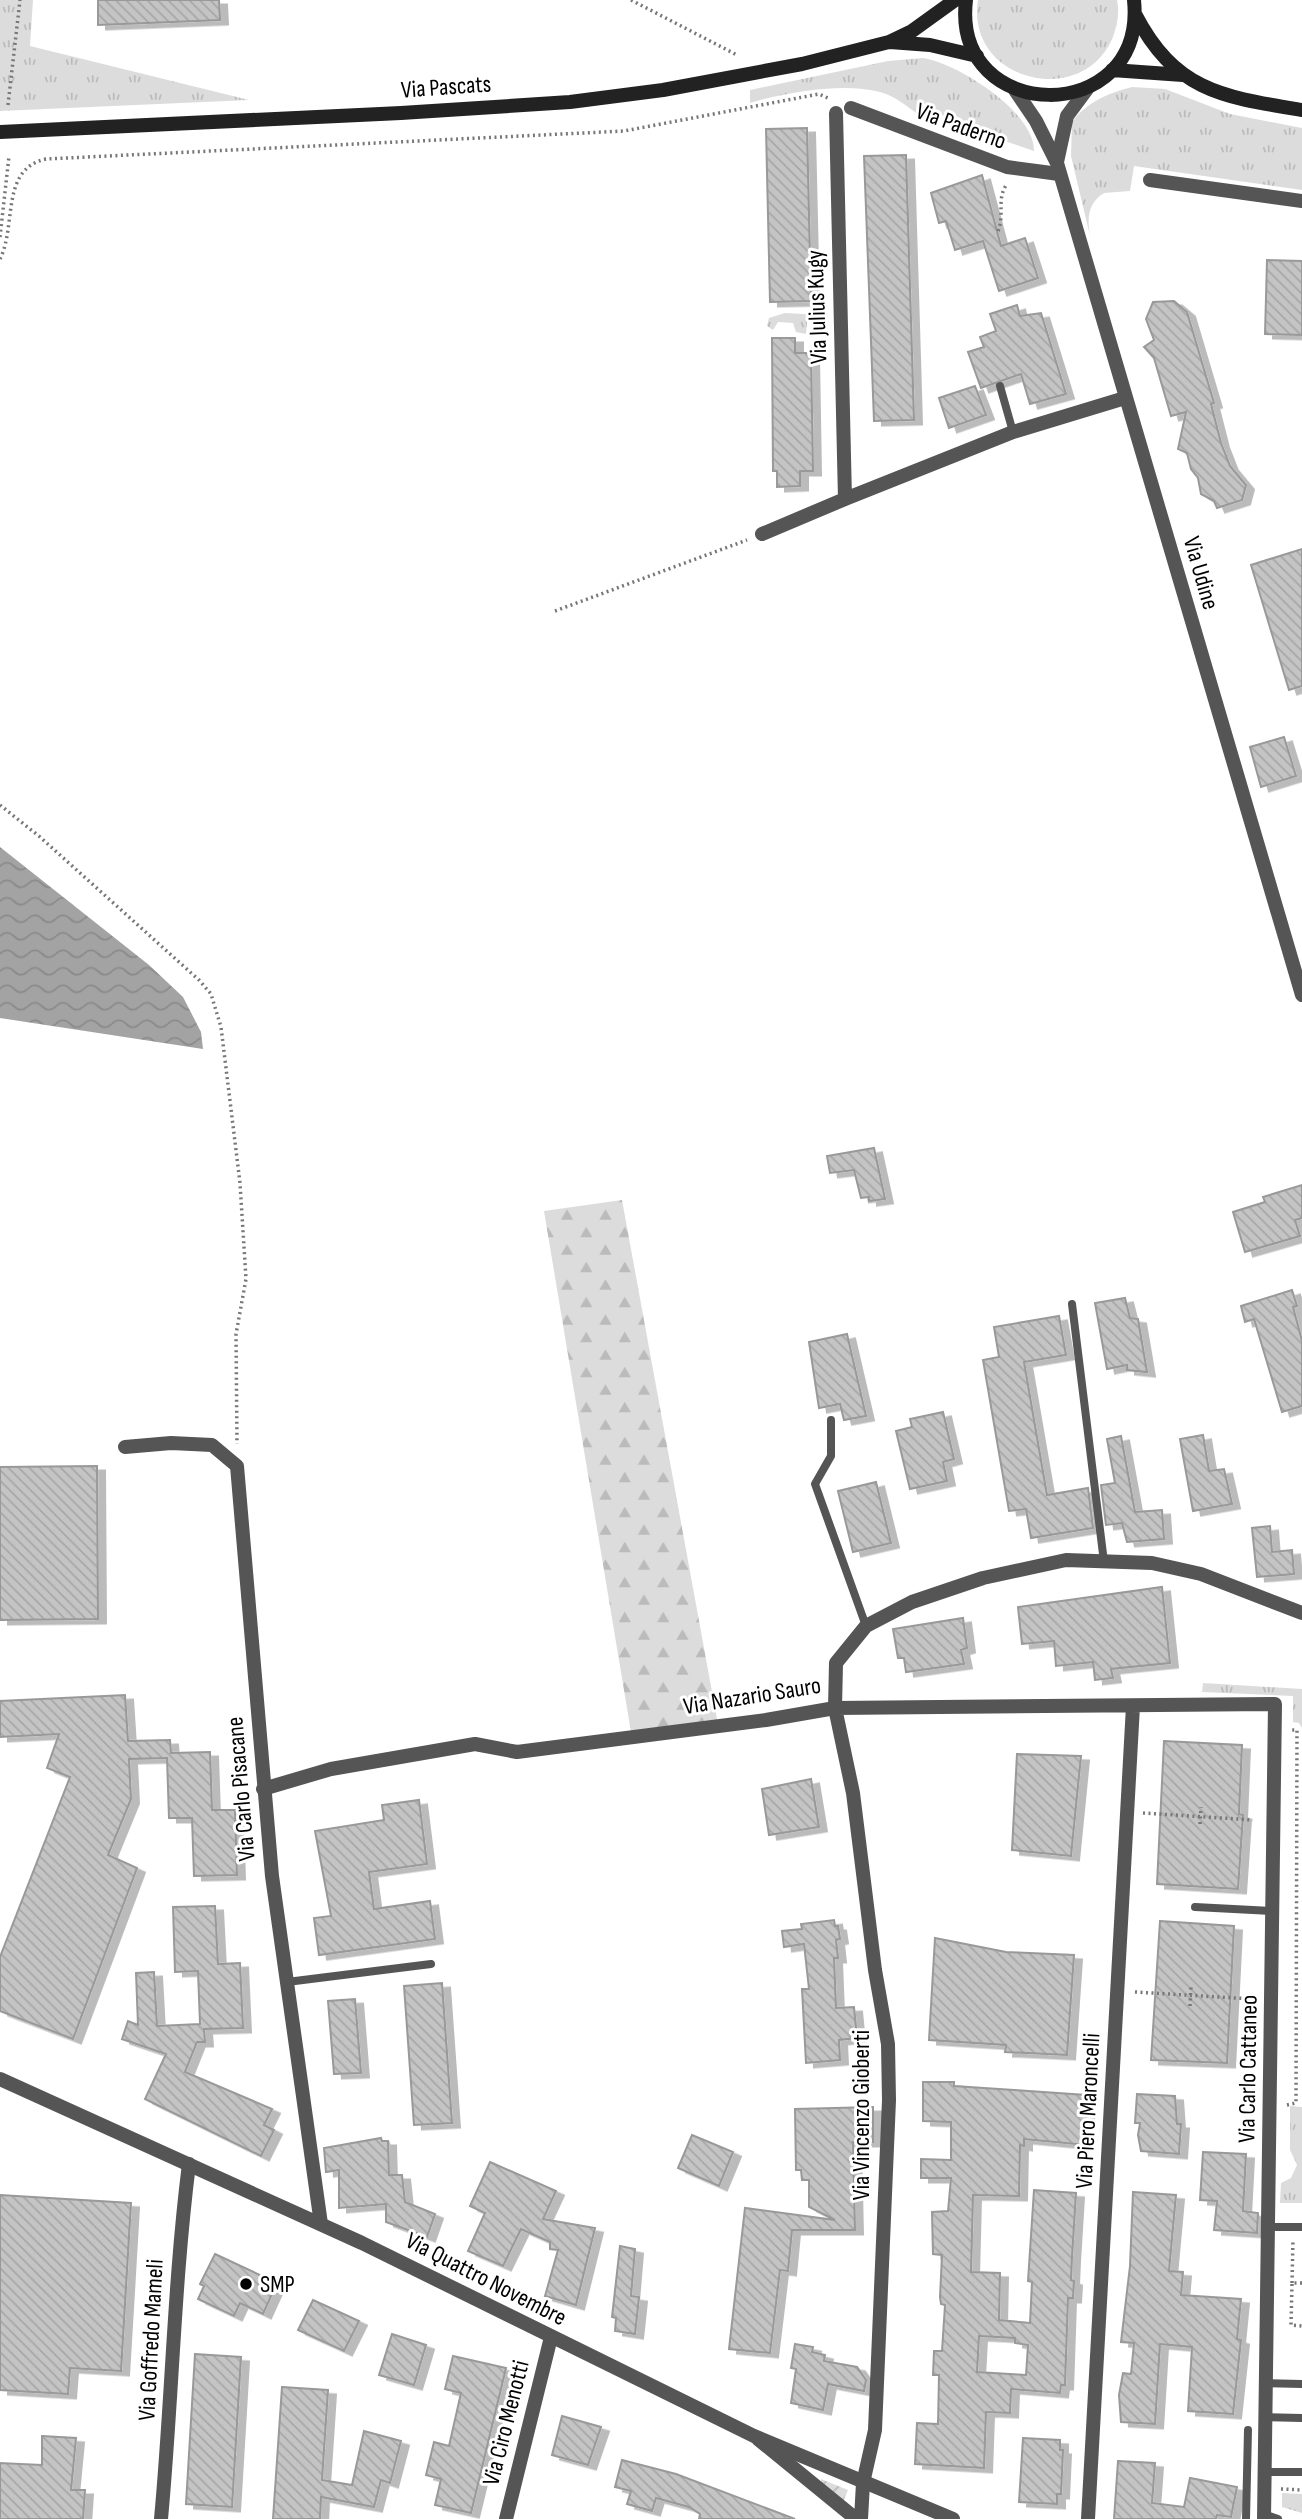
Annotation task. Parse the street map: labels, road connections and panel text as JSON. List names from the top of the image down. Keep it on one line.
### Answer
{"streets":{"main road":["Via Pascats"],"street":["Via Paderno","Via Julius Kugy","Via Udine","Via Nazario Sauro","Via Carlo Pisacane","Via Carlo Cattaneo","Via Piero Maroncelli","Via Vincenzo Gioberti","Via Quattro Novembre","Via Goffredo Mameli","Via Ciro Menotti"]},"crossings":[["Via Paderno","Via Udine"],["Via Nazario Sauro","Via Carlo Pisacane"],["Via Nazario Sauro","Via Vincenzo Gioberti"],["Via Carlo Pisacane","Via Quattro Novembre"],["Via Carlo Cattaneo","Via Piero Maroncelli"],["Via Vincenzo Gioberti","Via Quattro Novembre"],["Via Quattro Novembre","Via Goffredo Mameli"],["Via Quattro Novembre","Via Ciro Menotti"]],"places":["SMP"]}
